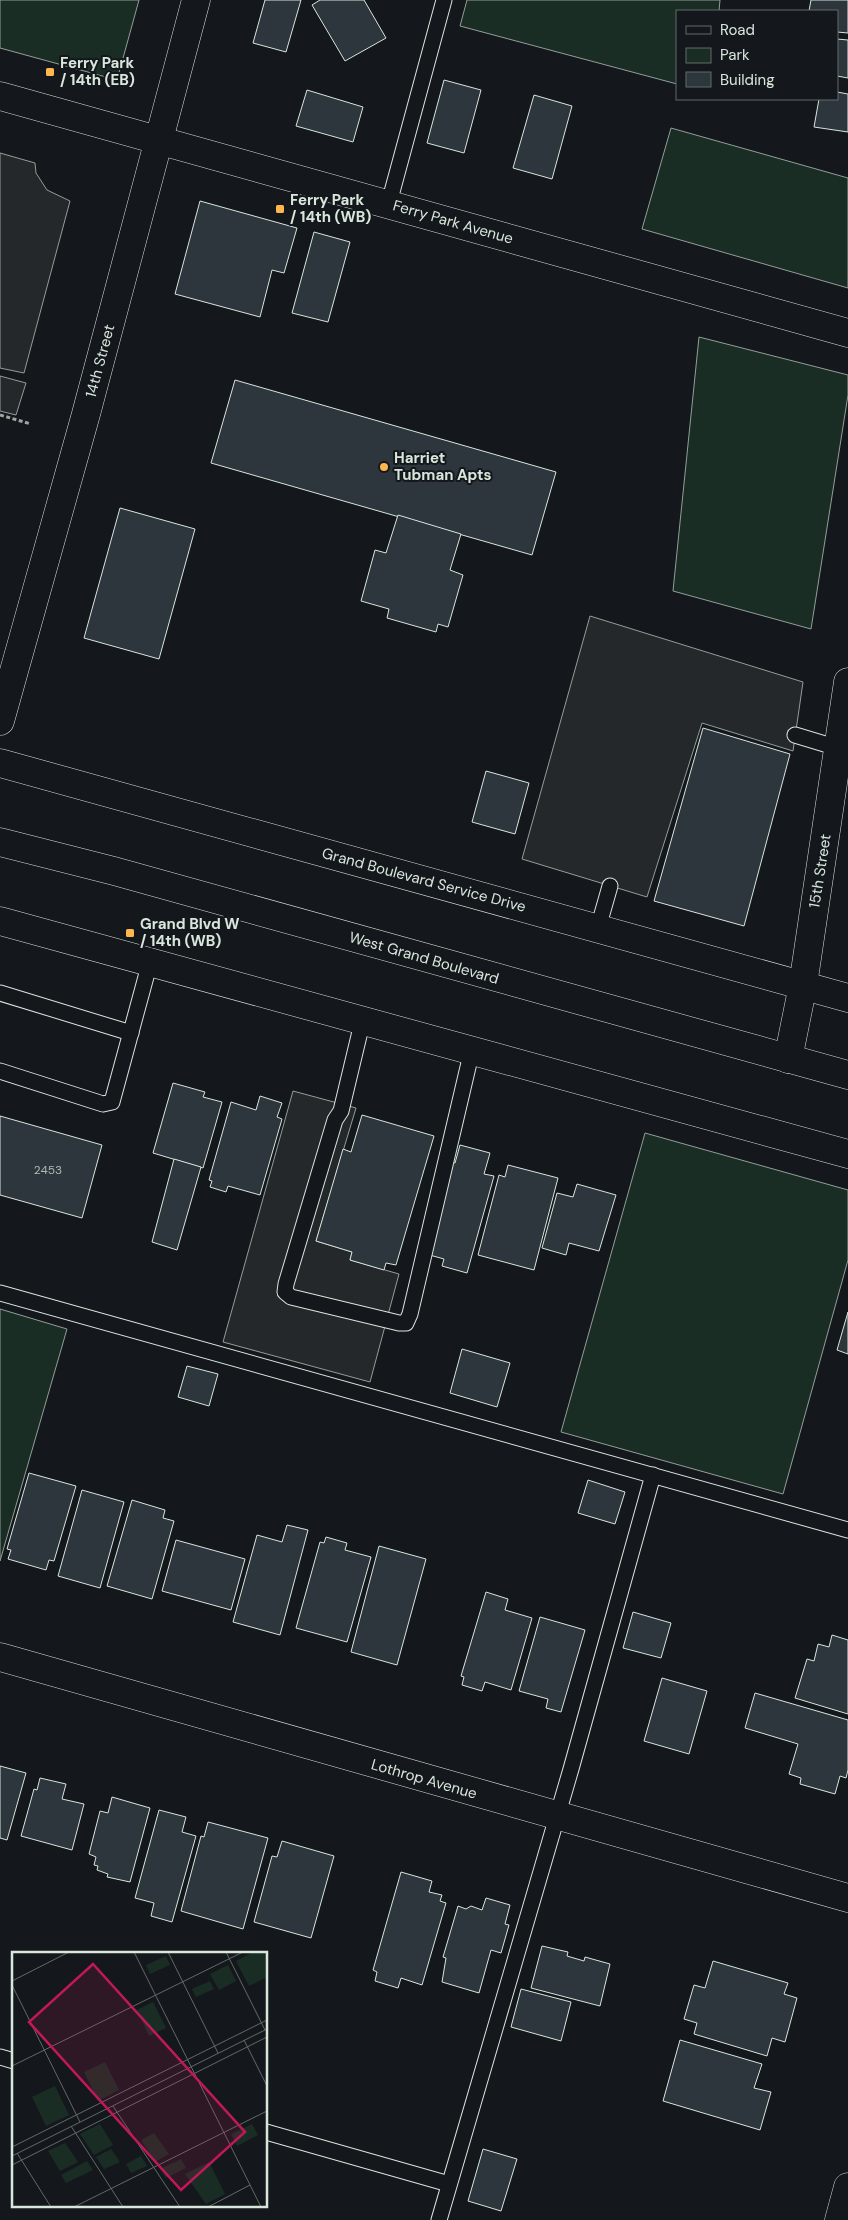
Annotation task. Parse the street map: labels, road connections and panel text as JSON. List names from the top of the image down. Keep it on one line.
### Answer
{"streets":{"street":["Ferry Park Avenue","14th Street","15th Street","Grand Boulevard Service Drive","West Grand Boulevard","Lothrop Avenue"]},"crossings":[["Ferry Park Avenue","14th Street"],["15th Street","Grand Boulevard Service Drive"],["15th Street","West Grand Boulevard"]],"places":{"transit":["Ferry Park / 14th (EB)","Ferry Park / 14th (WB)","Grand Blvd W / 14th (WB)"],"other":["Harriet Tubman Apts"]},"house_numbers":["2453"],"legend":["Road","Park","Building"]}
